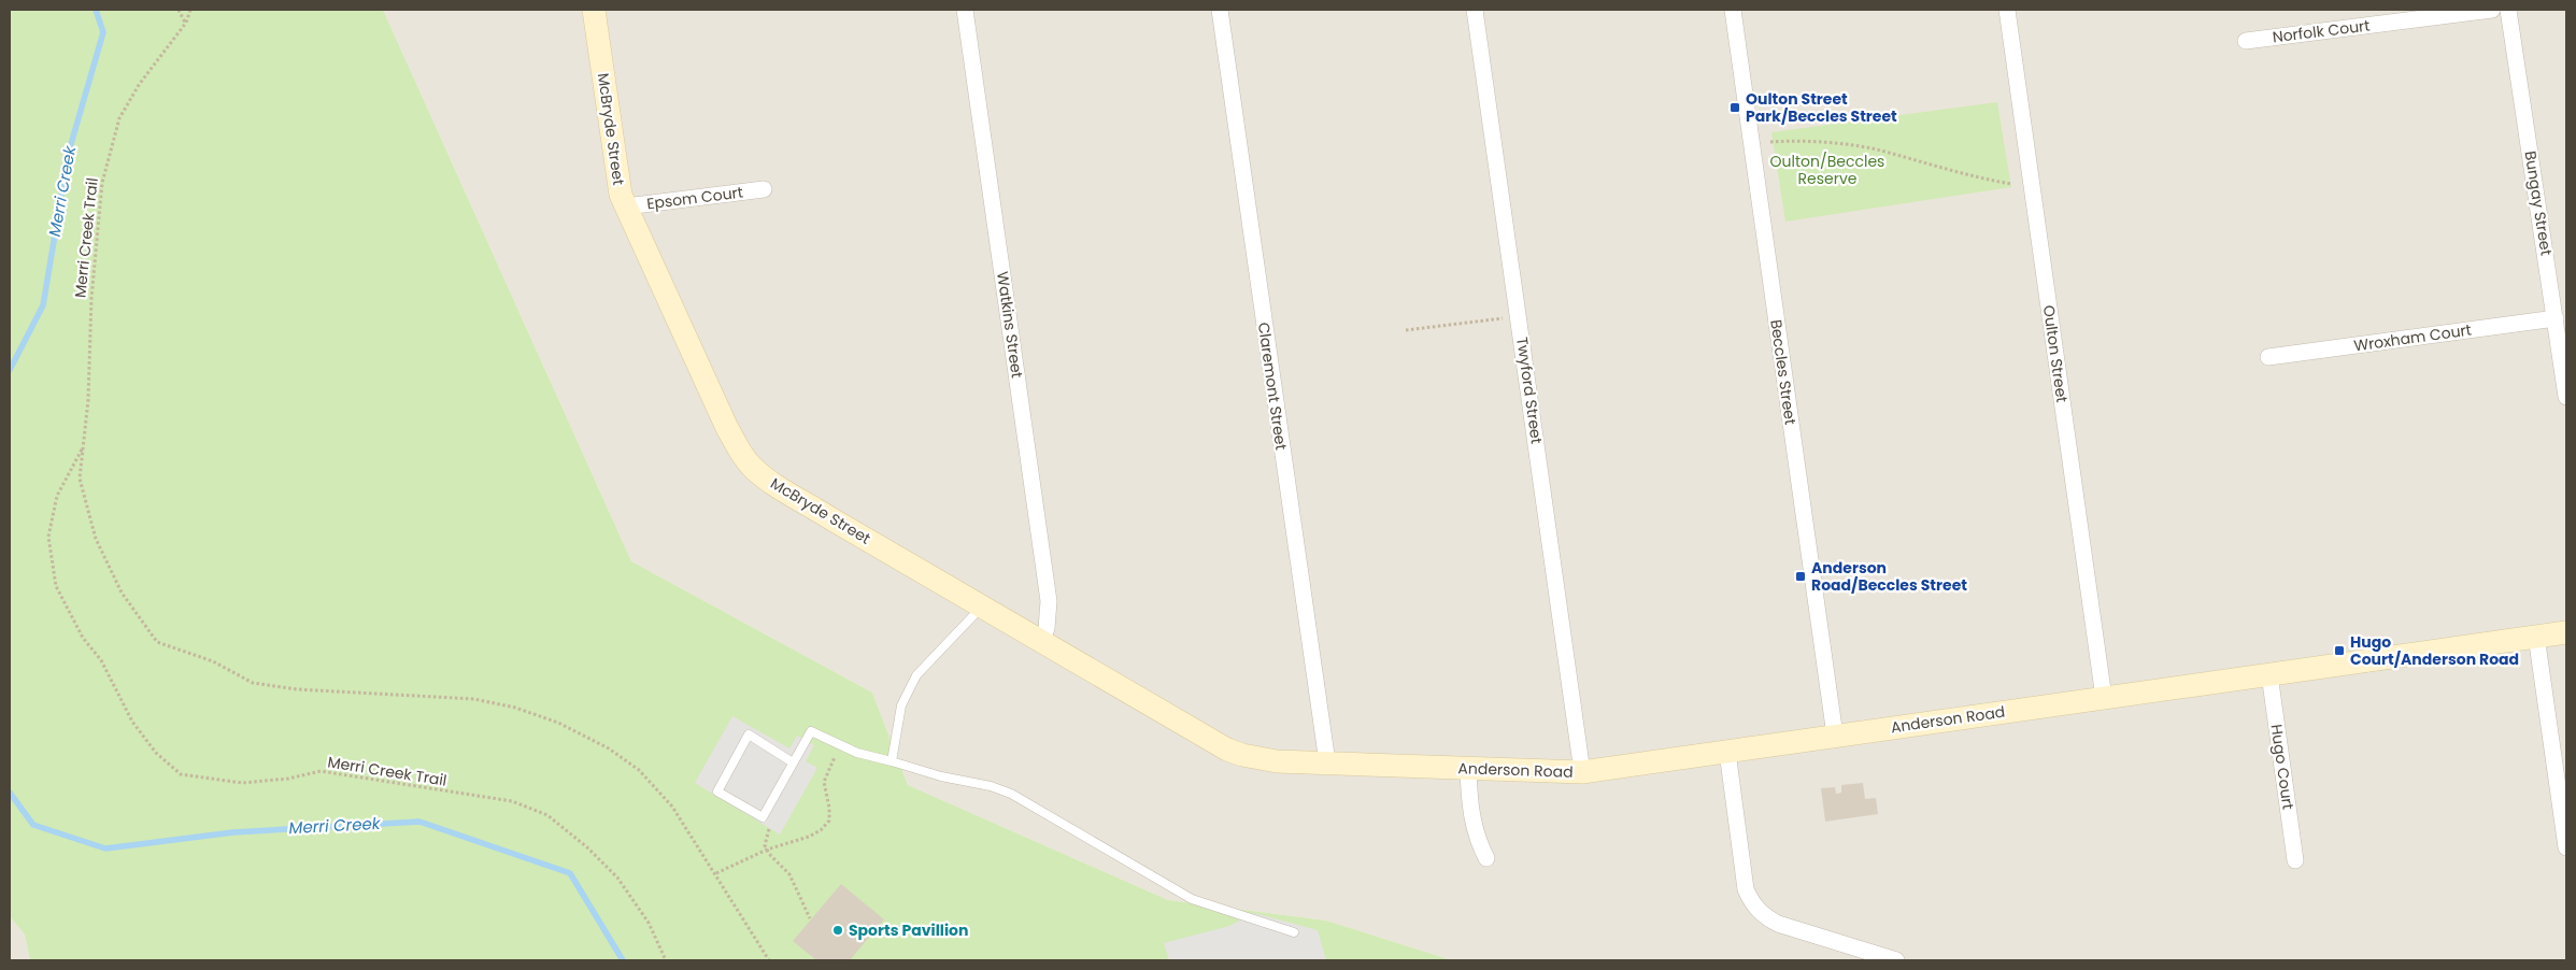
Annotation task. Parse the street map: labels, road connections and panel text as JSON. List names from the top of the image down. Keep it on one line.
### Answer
{"streets":{"street":["Norfolk Court","McBryde Street","Epsom Court","Bungay Street","Watkins Street","Wroxham Court","Oulton Street","Beccles Street","Claremont Street","Twyford Street","Anderson Road","Hugo Court"],"path":["Merri Creek Trail"]},"crossings":[["McBryde Street","Epsom Court"],["McBryde Street","Watkins Street"],["McBryde Street","Claremont Street"],["McBryde Street","Anderson Road"],["Bungay Street","Wroxham Court"],["Oulton Street","Anderson Road"],["Beccles Street","Anderson Road"],["Claremont Street","Anderson Road"],["Twyford Street","Anderson Road"],["Anderson Road","Hugo Court"]],"water":["Merri Creek"],"parks":["Oulton/Beccles Reserve"],"places":{"transit":["Oulton Street Park/Beccles Street","Anderson Road/Beccles Street","Hugo Court/Anderson Road"],"other":["Sports Pavillion"]}}
